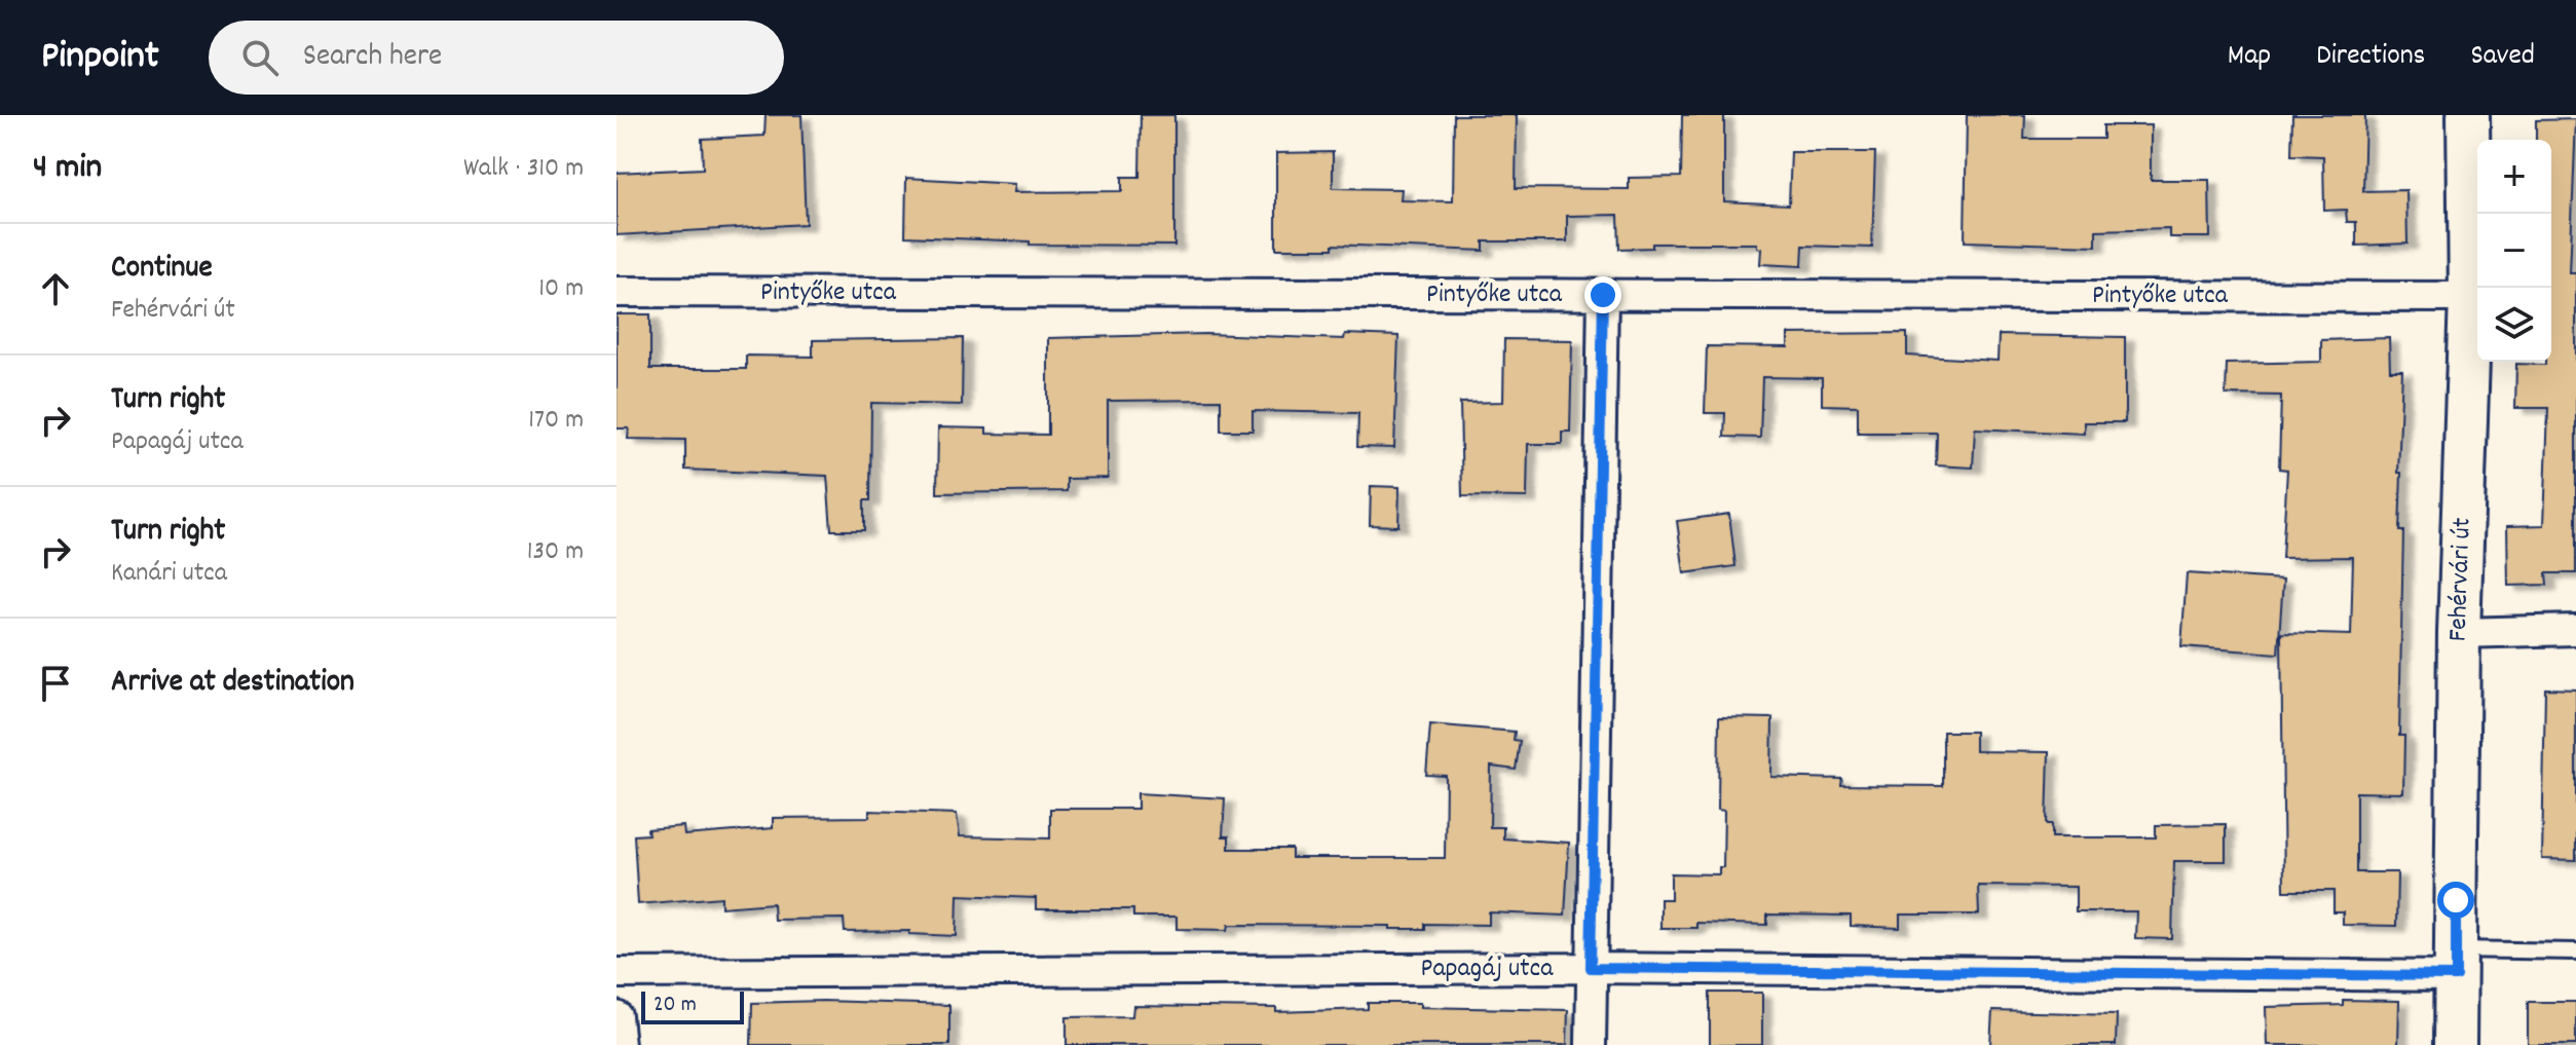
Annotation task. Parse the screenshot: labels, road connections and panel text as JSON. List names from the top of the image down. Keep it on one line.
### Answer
{"streets":{"main road":["Fehérvári út"],"street":["Pintyőke utca","Papagáj utca"]},"crossings":[["Pintyőke utca","Fehérvári út"],["Fehérvári út","Papagáj utca"]],"scale_bar":"20 m","page":{"header":"Pinpoint","search":"Search here","nav":["Map","Directions","Saved"],"heading":["4 min","Walk · 310 m"],"map_buttons":["+","−"],"list":[["Continue","Fehérvári út","10 m"],["Turn right","Papagáj utca","170 m"],["Turn right","Kanári utca","130 m"],"Arrive at destination"],"scale":"20 m"}}
